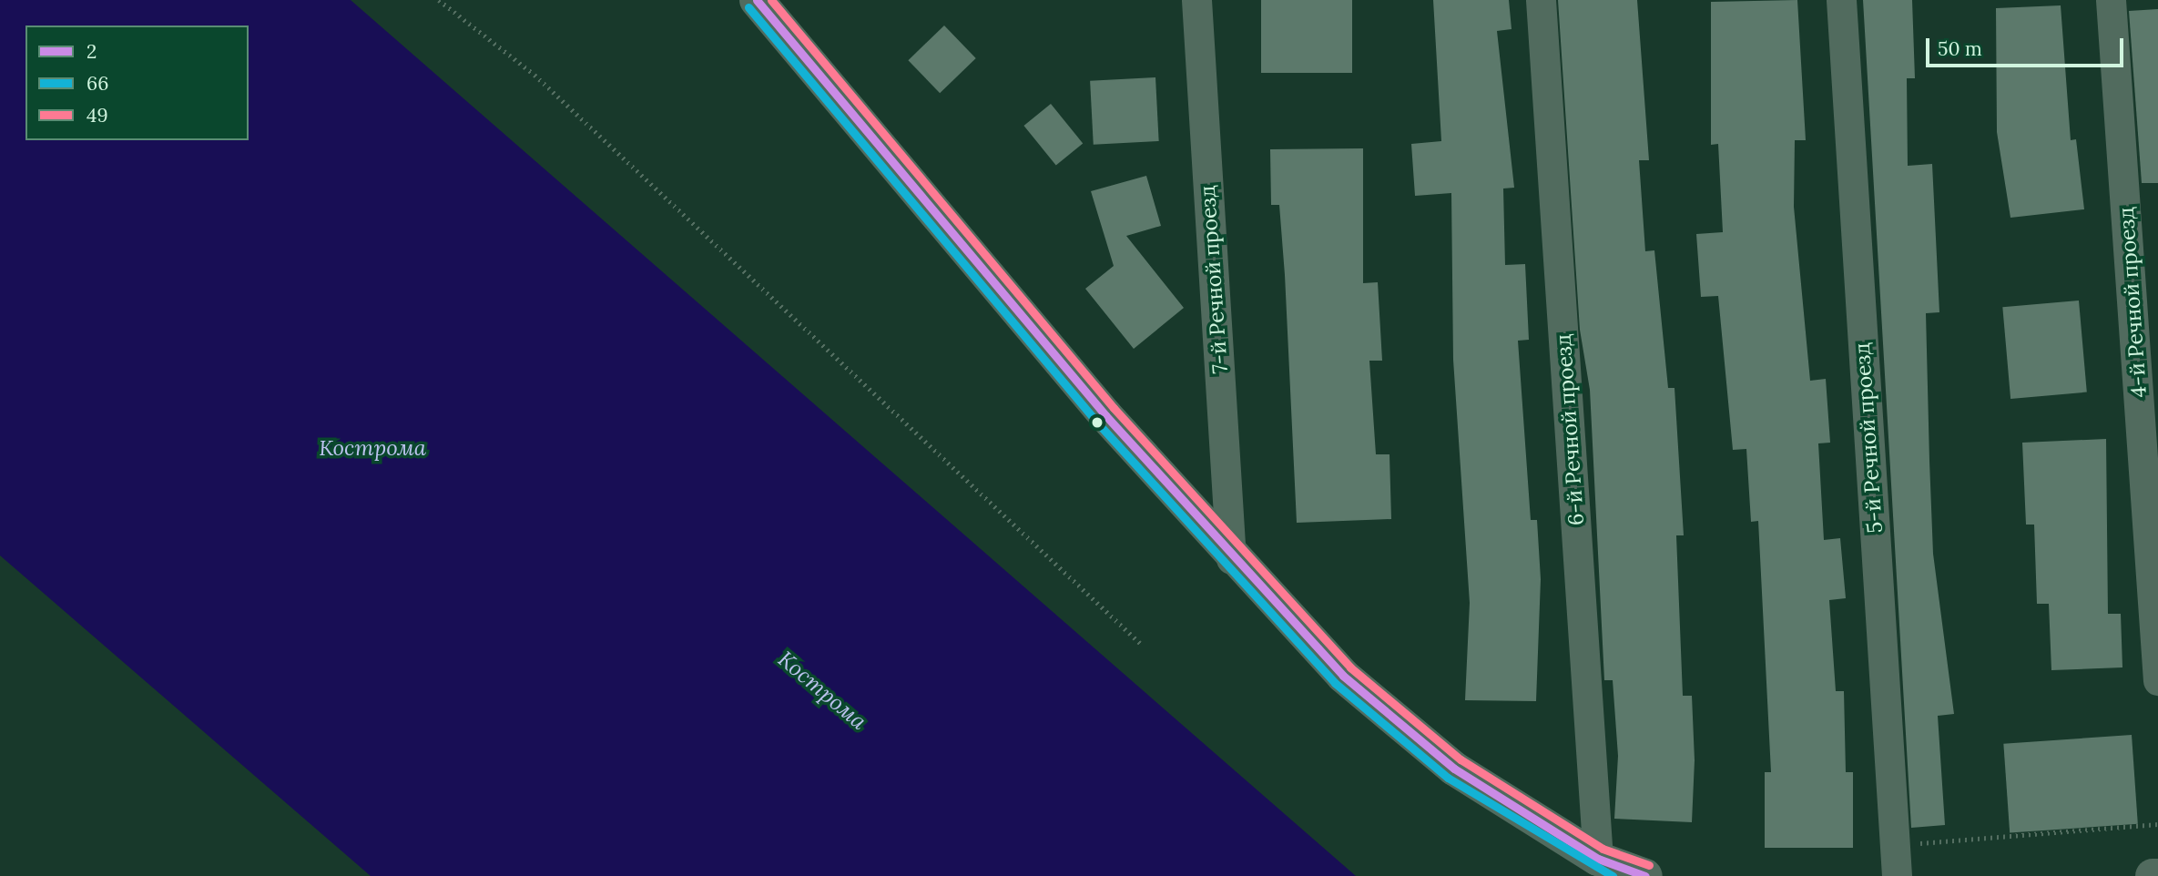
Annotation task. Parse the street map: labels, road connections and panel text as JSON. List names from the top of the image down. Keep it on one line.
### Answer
{"streets":{"street":["7-й Речной проезд","4-й Речной проезд","6-й Речной проезд","5-й Речной проезд"]},"water":["Кострома"],"lines":["transit line 2","transit line 49","transit line 66"],"legend":["2","66","49"],"scale_bar":"50 m"}
